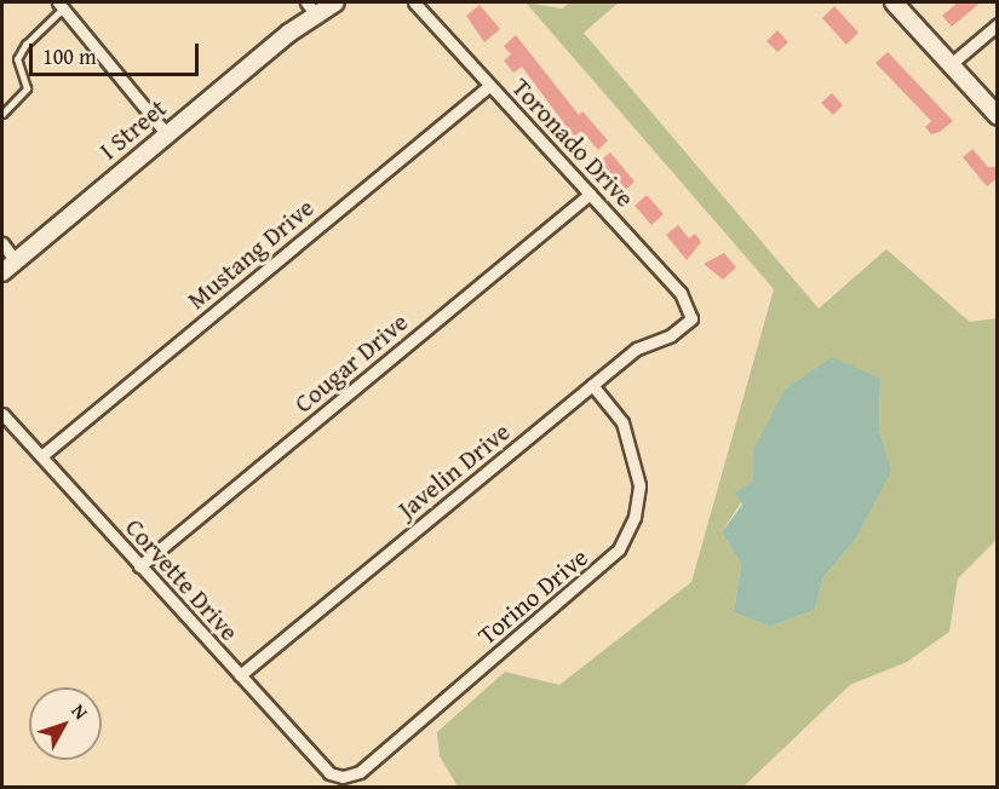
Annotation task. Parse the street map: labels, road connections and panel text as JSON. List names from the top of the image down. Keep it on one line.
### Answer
{"streets":{"street":["I Street","Toronado Drive","Mustang Drive","Cougar Drive","Javelin Drive","Corvette Drive","Torino Drive"]},"crossings":[["Toronado Drive","Mustang Drive"],["Toronado Drive","Cougar Drive"],["Toronado Drive","Javelin Drive"],["Mustang Drive","Corvette Drive"],["Cougar Drive","Corvette Drive"],["Javelin Drive","Corvette Drive"],["Javelin Drive","Torino Drive"],["Corvette Drive","Torino Drive"]],"scale_bar":"100 m","north":"top right"}
